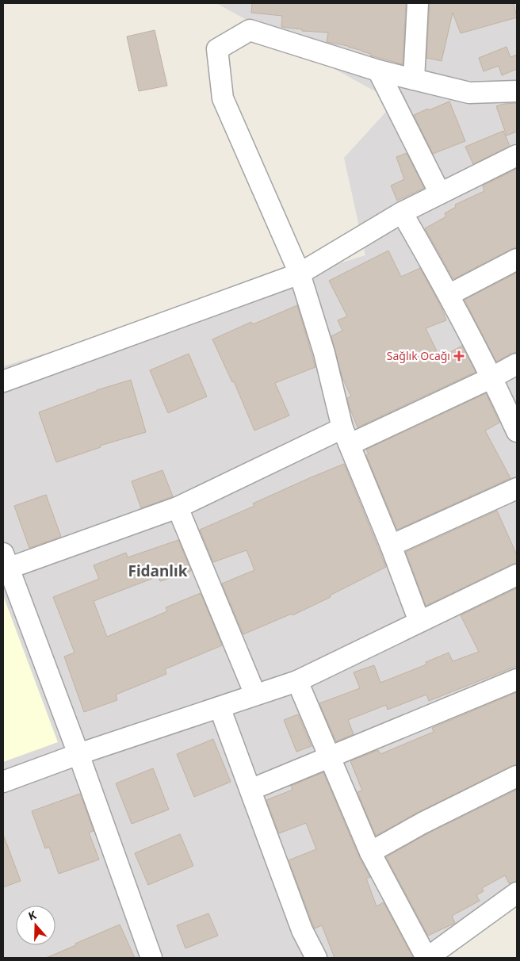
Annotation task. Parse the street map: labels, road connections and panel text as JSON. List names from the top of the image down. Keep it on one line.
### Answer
{"districts":["Fidanlık"],"places":{"health":["Sağlık Ocağı"]},"north":"top"}
